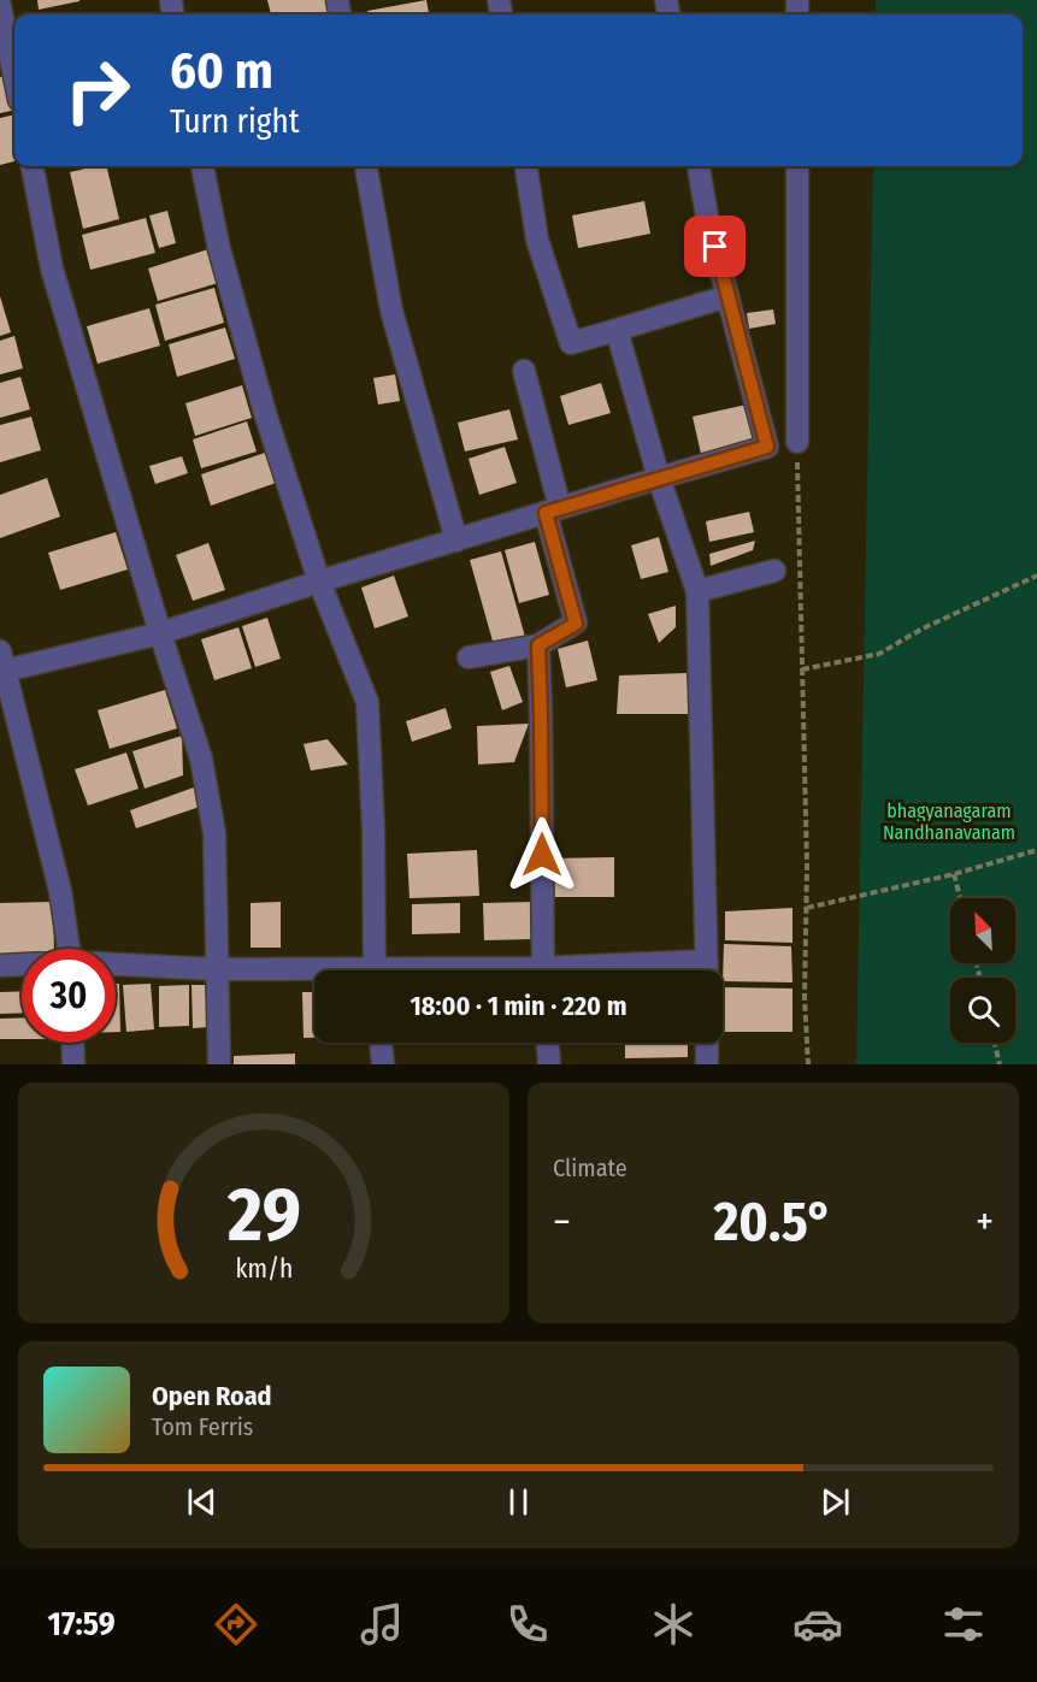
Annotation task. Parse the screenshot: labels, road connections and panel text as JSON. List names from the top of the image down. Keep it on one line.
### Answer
{"parks":["bhagyanagaram Nandhanavanam"],"north":"top left","page":{"turn":["60 m","Turn right"],"limit":"30","trip":"18:00 · 1 min · 220 m","tile":"Climate","heat":["−","20.5°","+"],"song":["Open Road","Tom Ferris"],"tabs":"17:59","gauge":["29","km/h"]}}
